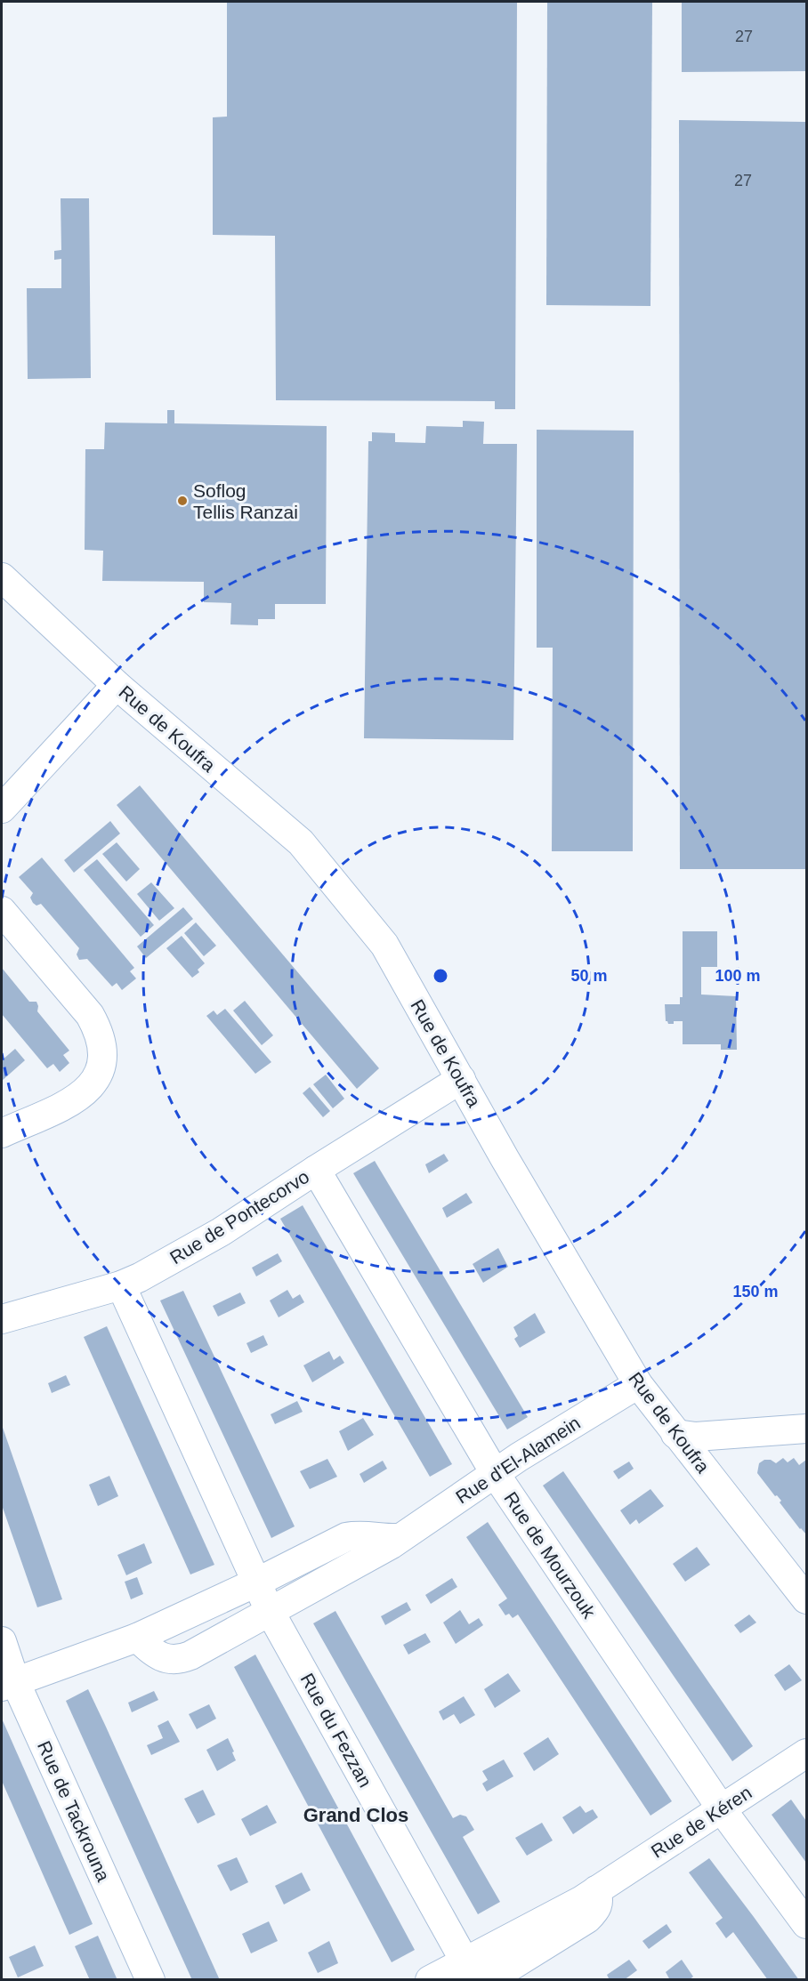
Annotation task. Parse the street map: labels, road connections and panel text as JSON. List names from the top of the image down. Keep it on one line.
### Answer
{"streets":{"street":["Rue de Koufra","Rue de Pontecorvo","Rue d'El-Alamein","Rue de Mourzouk","Rue du Fezzan","Rue de Tackrouna","Rue de Kéren"]},"crossings":[["Rue de Koufra","Rue de Pontecorvo"],["Rue de Koufra","Rue d'El-Alamein"],["Rue de Pontecorvo","Rue de Mourzouk"],["Rue d'El-Alamein","Rue de Mourzouk"],["Rue d'El-Alamein","Rue du Fezzan"],["Rue de Mourzouk","Rue de Kéren"],["Rue du Fezzan","Rue de Kéren"]],"districts":["Grand Clos"],"places":["Soflog Tellis Ranzai"],"house_numbers":["27","27"],"rings":["50 m","100 m","150 m"]}
